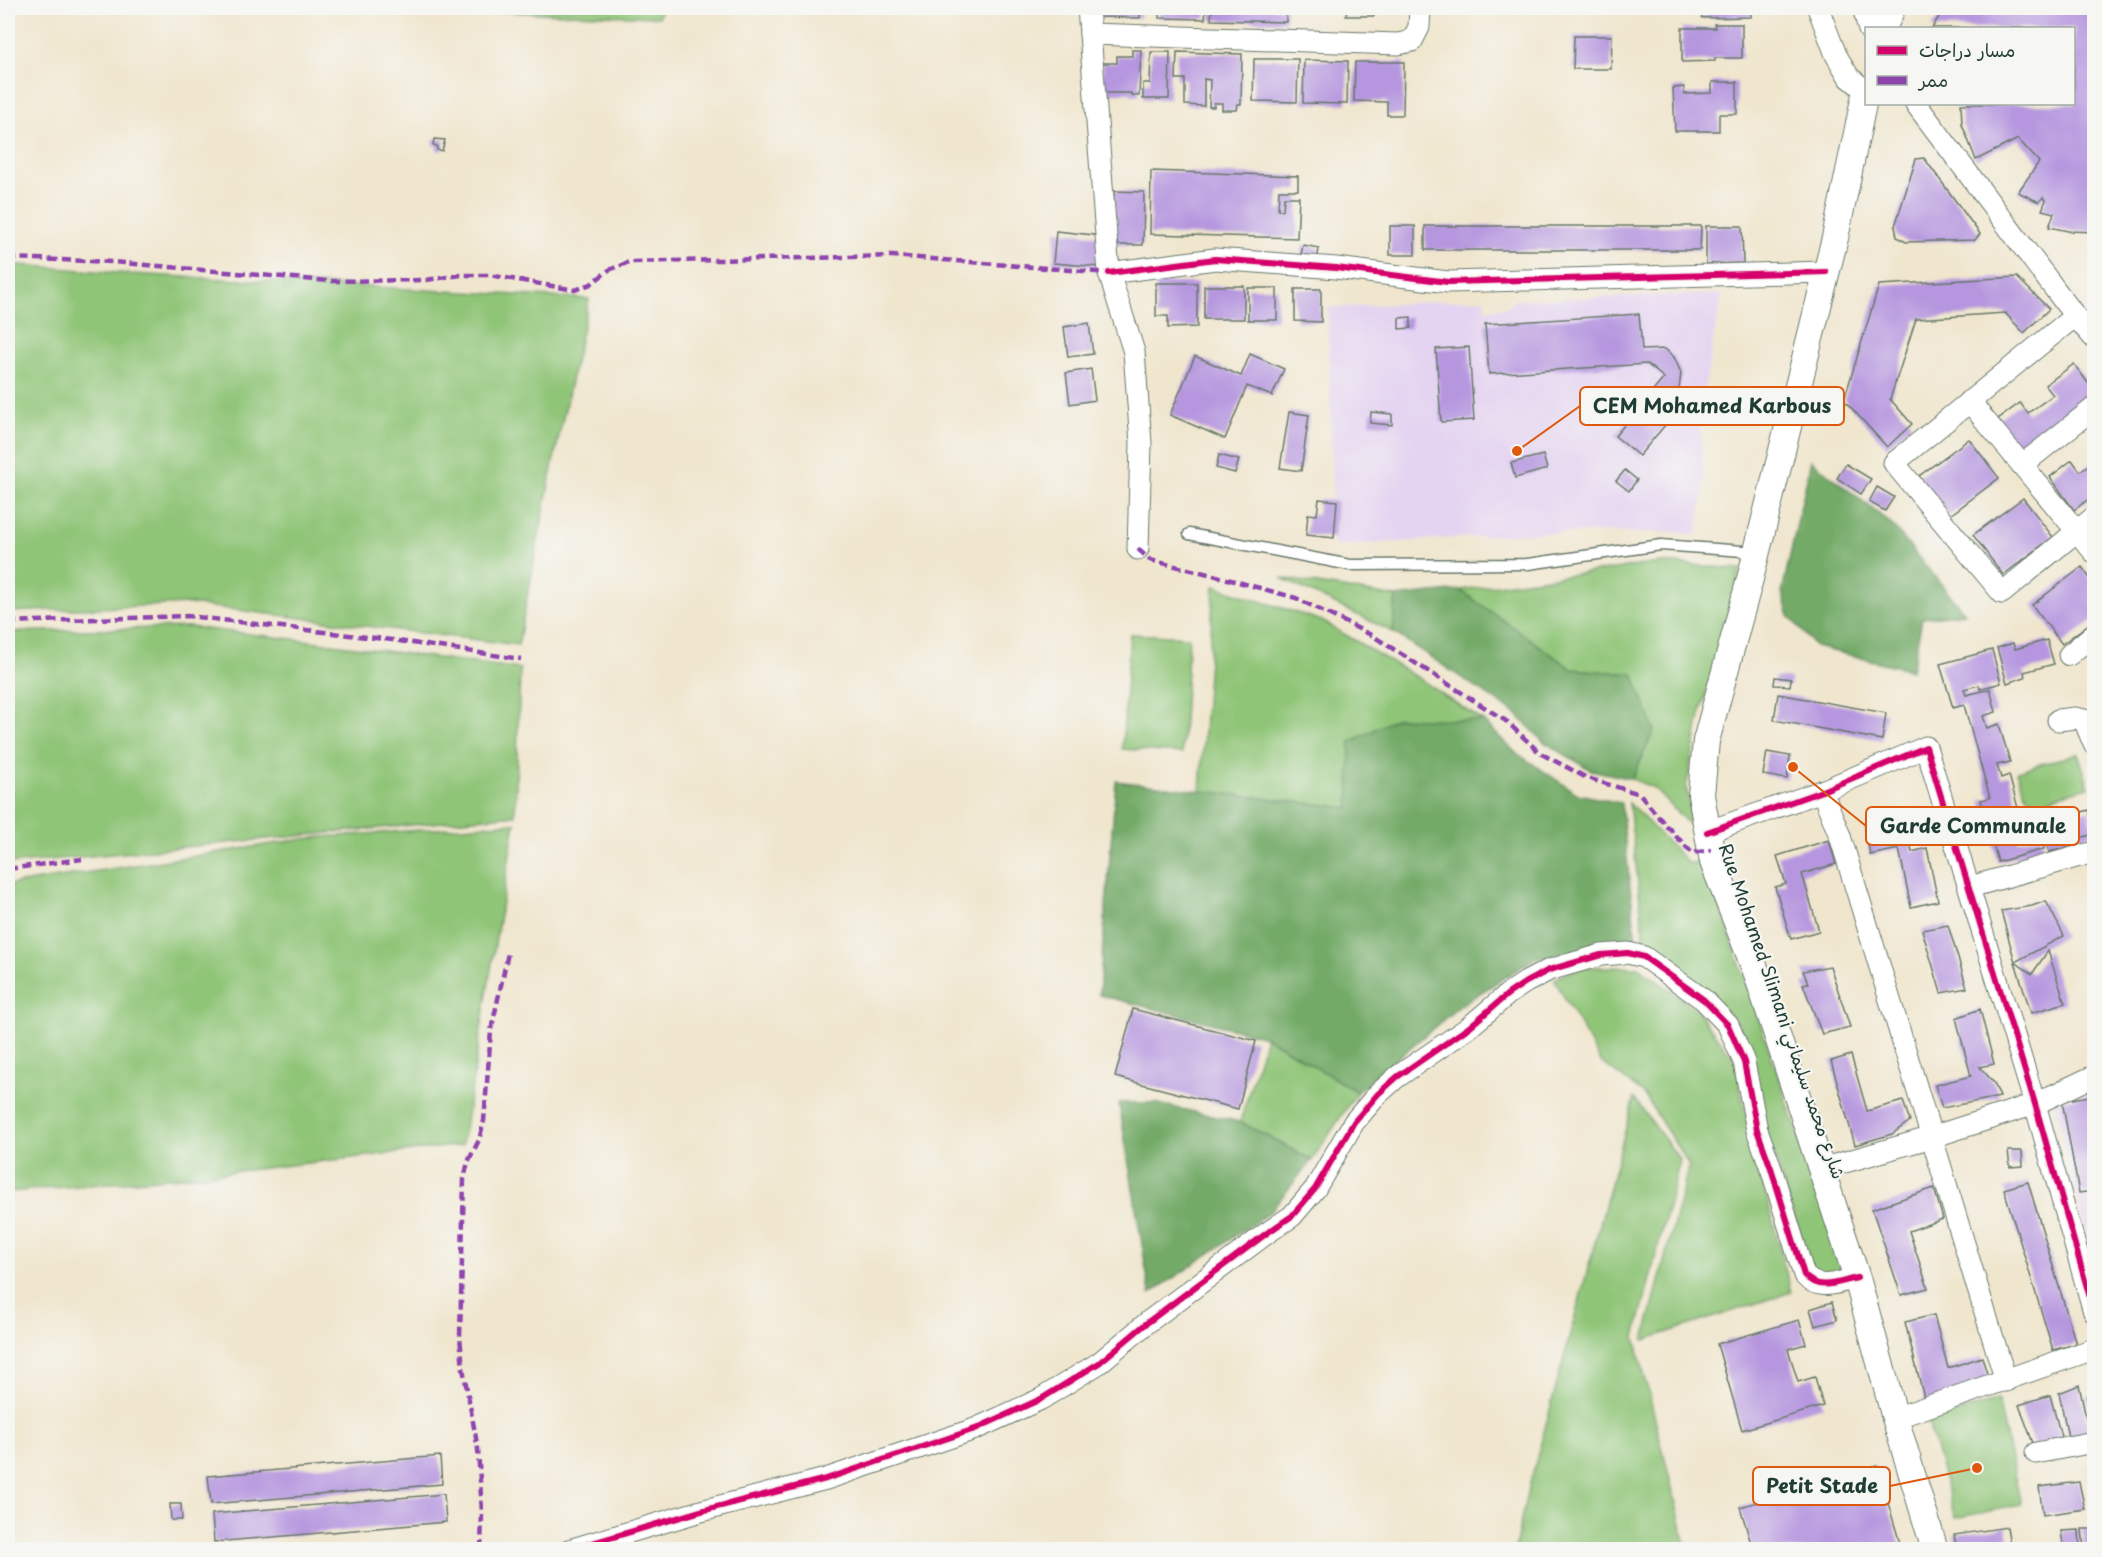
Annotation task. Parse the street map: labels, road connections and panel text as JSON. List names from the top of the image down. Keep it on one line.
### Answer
{"streets":{"street":["Rue Mohamed Slimani شارع محمد سليماني"]},"places":["CEM Mohamed Karbous","Garde Communale","Petit Stade"],"legend":["مسار دراجات","ممر"]}
